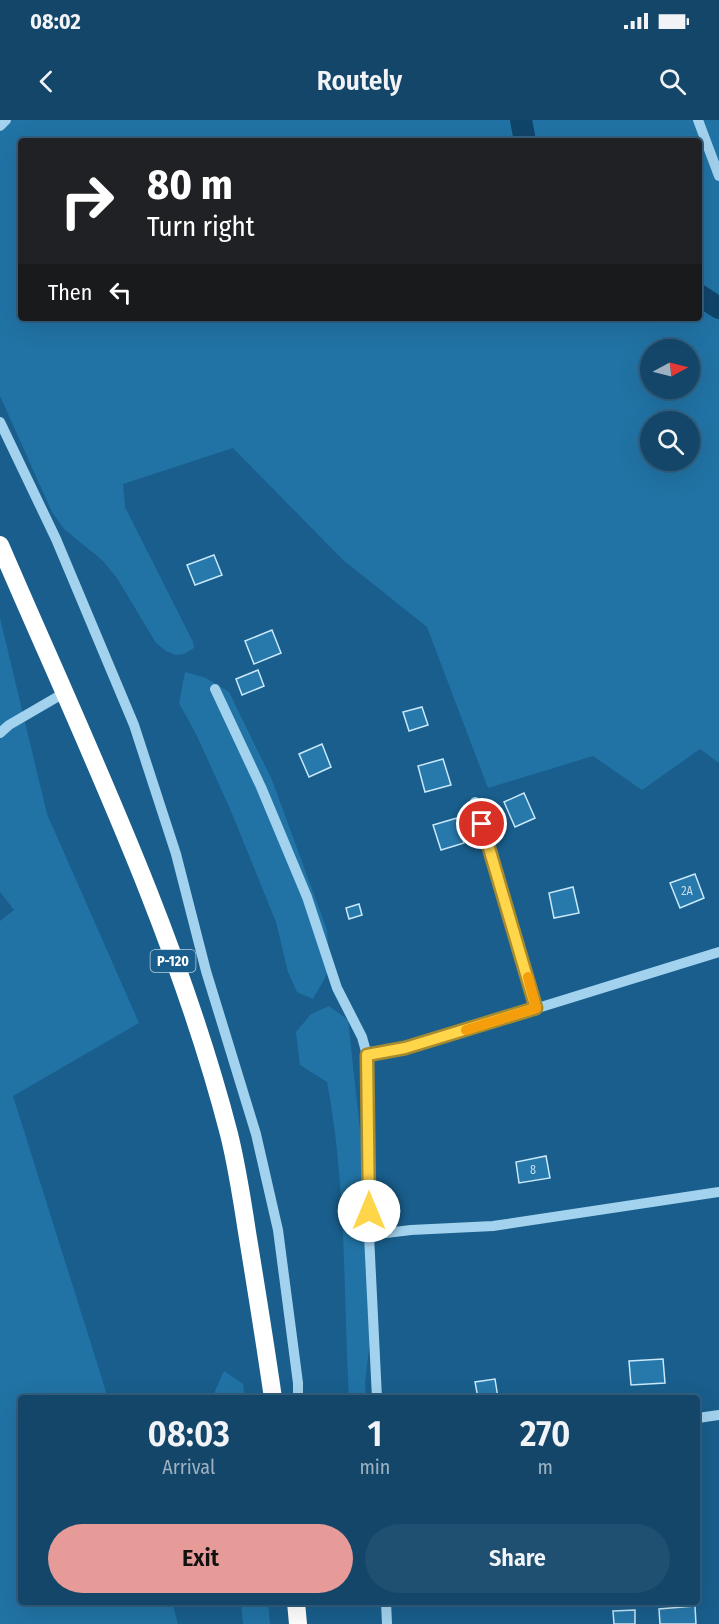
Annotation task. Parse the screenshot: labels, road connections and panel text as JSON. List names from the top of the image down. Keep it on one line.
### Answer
{"streets":{"highway":["Р-120"]},"house_numbers":["2А","8"],"north":"right","page":{"status":"08:02","header":"Routely","turn":["80 m","Turn right"],"then":"Then","eta":["08:03","Arrival","1","min","270","m"],"buttons":["Exit","Share"]}}
